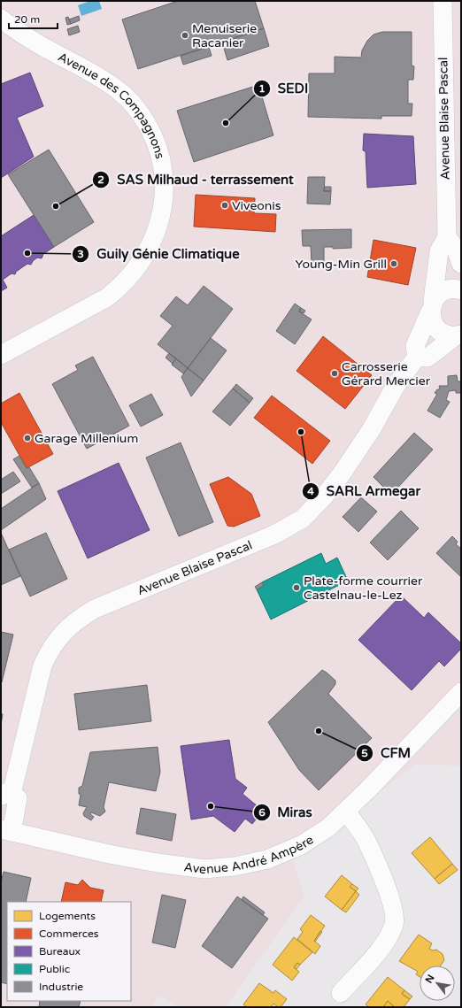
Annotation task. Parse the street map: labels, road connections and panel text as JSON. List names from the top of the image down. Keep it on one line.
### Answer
{"streets":{"street":["Avenue des Compagnons","Avenue Blaise Pascal","Avenue André Ampère"]},"crossings":[["Avenue Blaise Pascal","Avenue André Ampère"]],"places":["Menuiserie Racanier","SEDI","Viveonis","SAS Milhaud - terrassement","Guily Génie Climatique","Young-Min Grill","Carrosserie Gérard Mercier","SARL Armegar","Garage Millenium","Plate-forme courrier Castelnau-le-Lez","CFM","Miras"],"legend":["Logements","Commerces","Bureaux","Public","Industrie"],"scale_bar":"20 m","north":"top left"}
